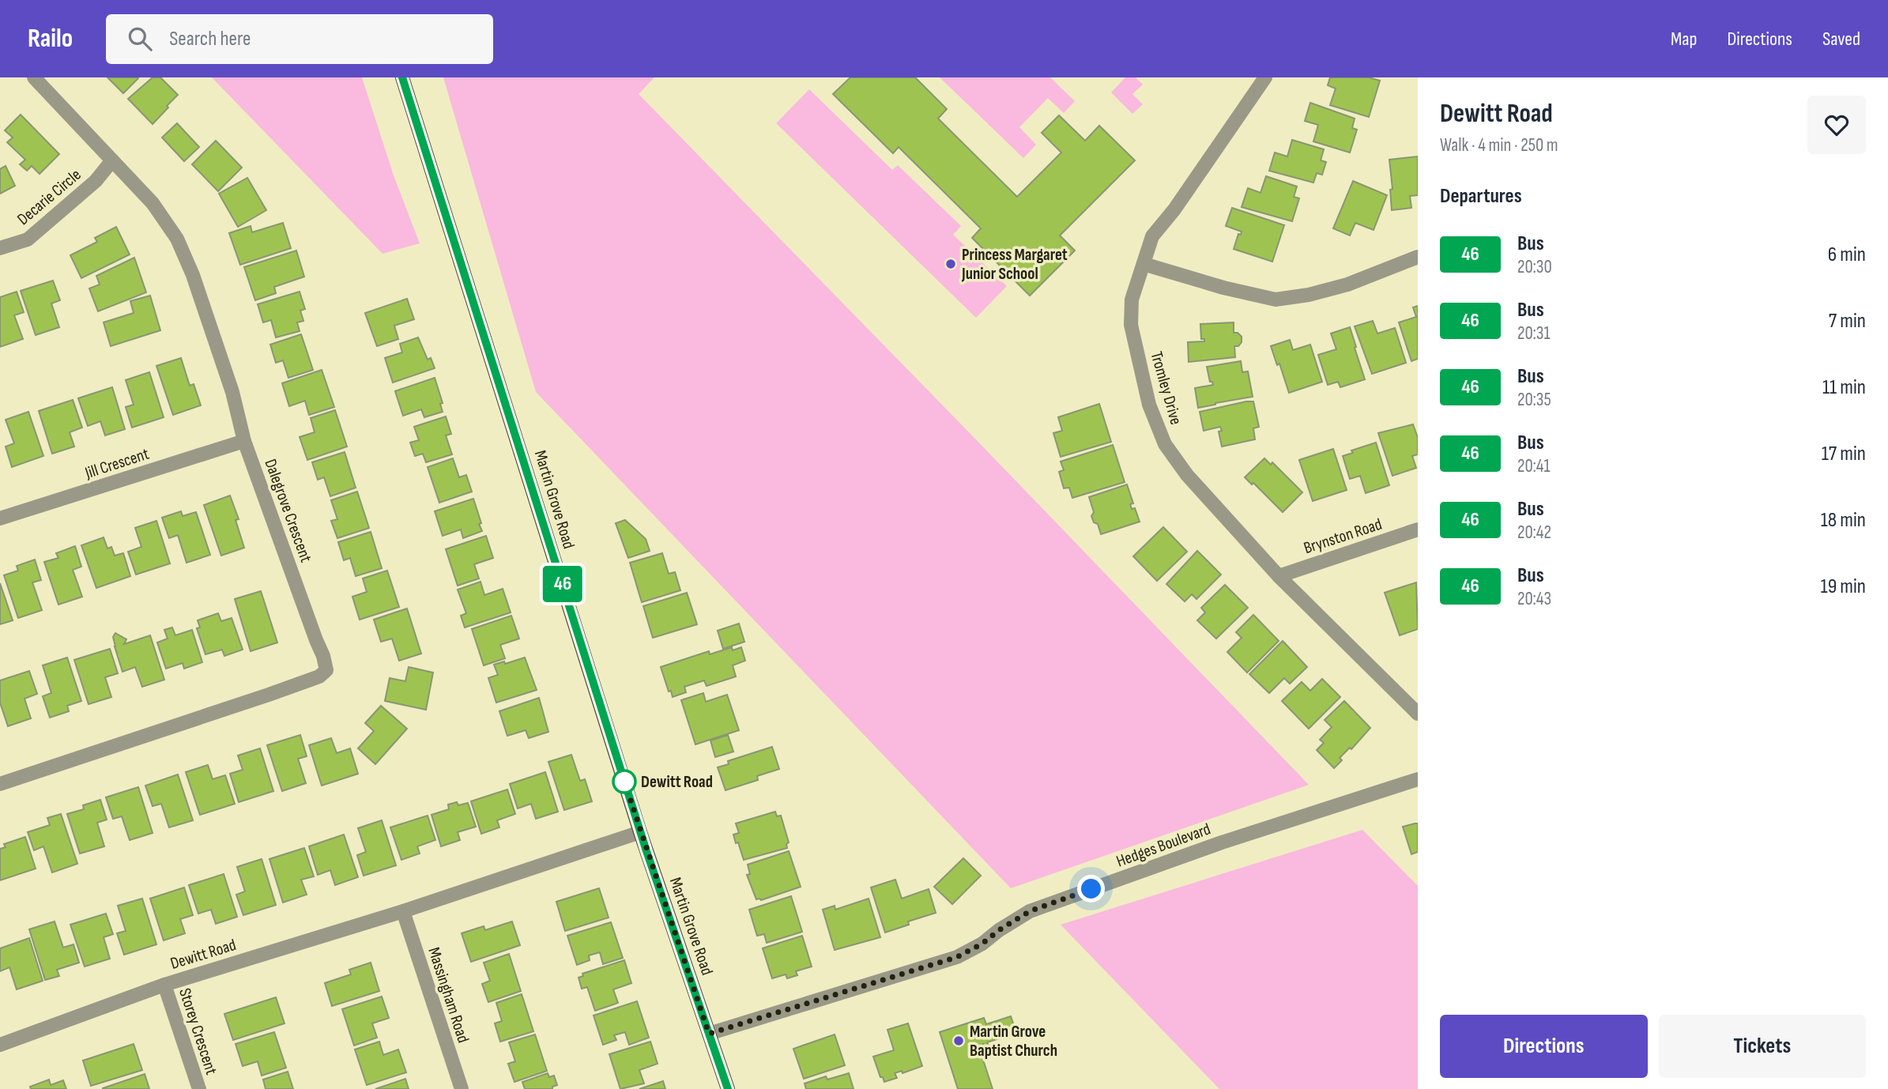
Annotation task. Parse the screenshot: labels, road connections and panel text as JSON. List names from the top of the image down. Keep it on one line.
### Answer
{"streets":{"main road":["Martin Grove Road"],"street":["Decarie Circle","Tromley Drive","Jill Crescent","Dalegrove Crescent","Brynston Road","Hedges Boulevard","Dewitt Road","Massingham Road","Storey Crescent"]},"crossings":[["Decarie Circle","Dalegrove Crescent"],["Tromley Drive","Brynston Road"],["Jill Crescent","Dalegrove Crescent"],["Martin Grove Road","Hedges Boulevard"],["Martin Grove Road","Dewitt Road"],["Dewitt Road","Massingham Road"],["Dewitt Road","Storey Crescent"]],"places":["Princess Margaret Junior School","Dewitt Road","Martin Grove Baptist Church"],"lines":["bus line 46"],"page":{"header":"Railo","search":"Search here","nav":["Map","Directions","Saved"],"on_map":"46","heading":[["Dewitt Road","Walk · 4 min · 250 m"],"Departures"],"list":[{"mark":"46","name":"Bus","note":"20:30","value":"6 min"},{"mark":"46","name":"Bus","note":"20:31","value":"7 min"},{"mark":"46","name":"Bus","note":"20:35","value":"11 min"},{"mark":"46","name":"Bus","note":"20:41","value":"17 min"},{"mark":"46","name":"Bus","note":"20:42","value":"18 min"},{"mark":"46","name":"Bus","note":"20:43","value":"19 min"}],"buttons":["Directions","Tickets"]}}
